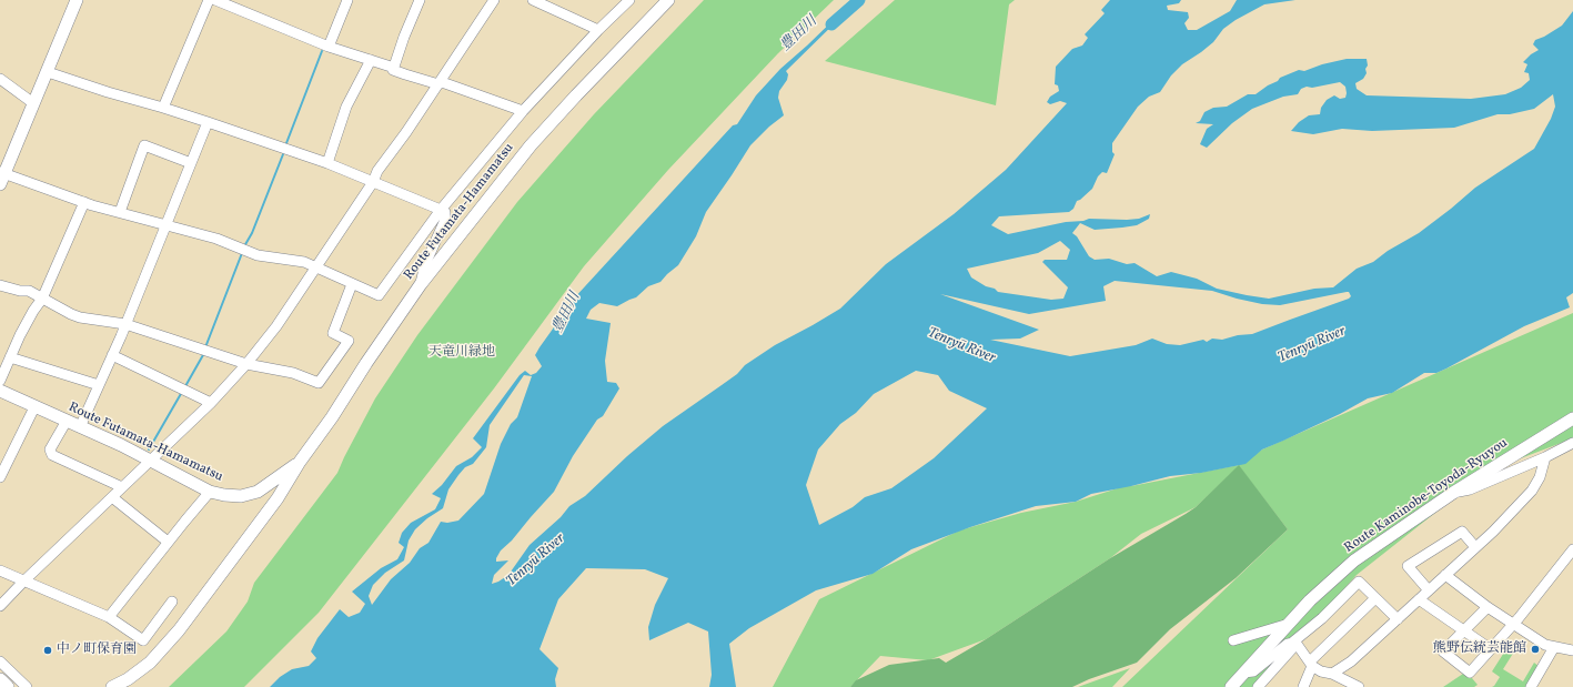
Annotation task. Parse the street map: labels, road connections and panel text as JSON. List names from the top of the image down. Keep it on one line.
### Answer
{"streets":{"main road":["Route Futamata-Hamamatsu","Route Kaminobe-Toyoda-Ryuyou"]},"water":["豊田川","Tenryū River"],"parks":["天竜川緑地"],"places":["熊野伝統芸能館","中ノ町保育園"]}
